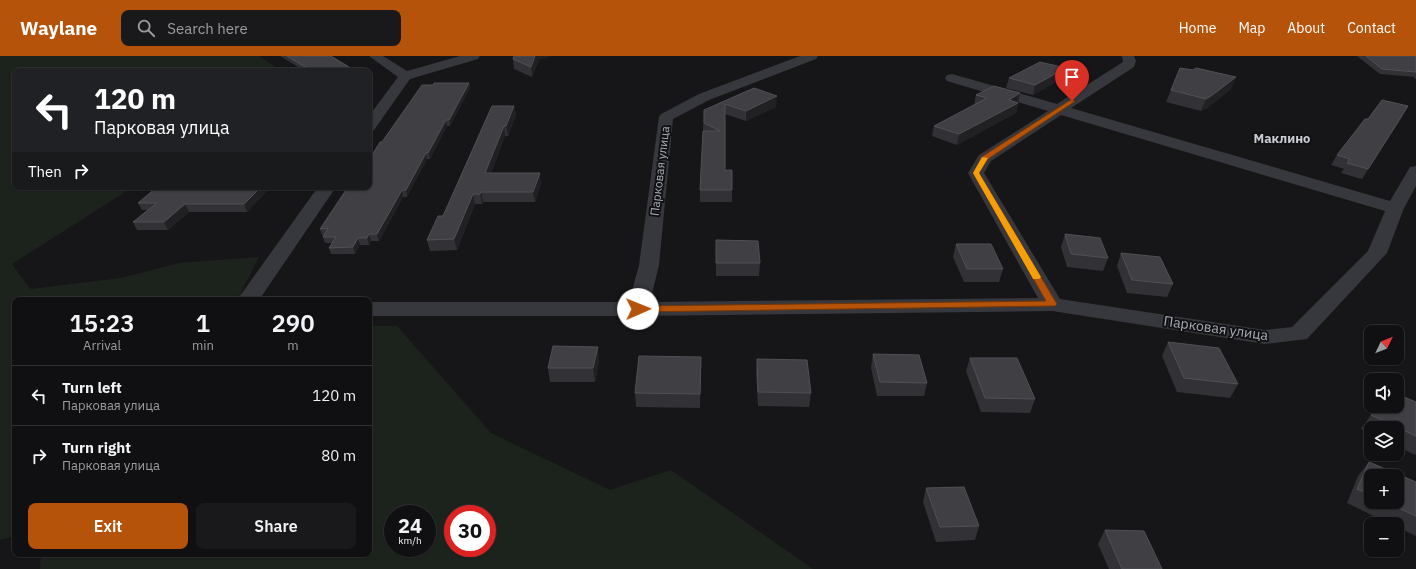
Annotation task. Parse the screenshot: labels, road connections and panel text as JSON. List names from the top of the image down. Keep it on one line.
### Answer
{"streets":{"street":["Парковая улица"]},"districts":["Маклино"],"north":"top right","page":{"header":"Waylane","search":"Search here","nav":["Home","Map","About","Contact"],"turn":["120 m","Парковая улица"],"then":"Then","eta":["15:23","Arrival","1","min","290","m"],"map_buttons":["+","−"],"list":[{"name":"Turn left","note":"Парковая улица","value":"120 m"},{"name":"Turn right","note":"Парковая улица","value":"80 m"}],"buttons":["Exit","Share"],"speed":"24 km/h","limit":"30"}}
